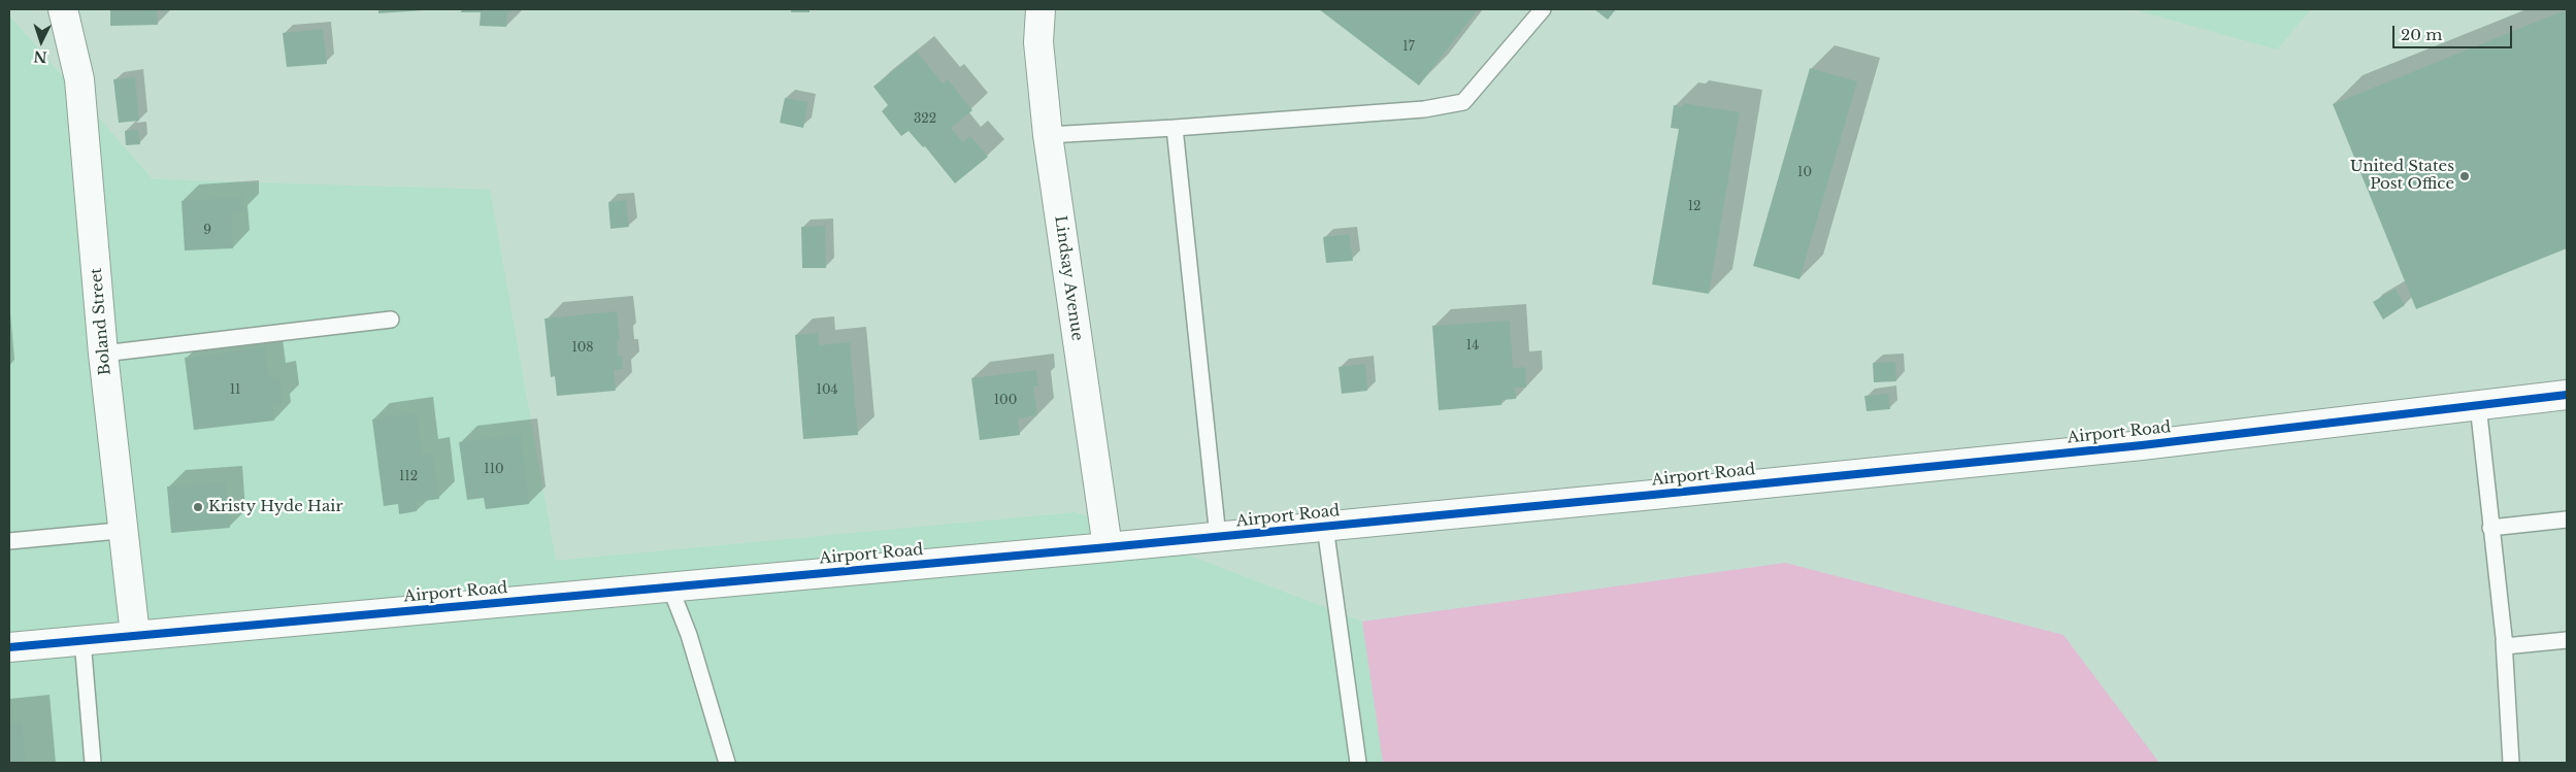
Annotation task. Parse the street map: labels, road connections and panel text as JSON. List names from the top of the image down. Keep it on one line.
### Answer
{"streets":{"street":["Lindsay Avenue","Boland Street","Airport Road"]},"crossings":[["Lindsay Avenue","Airport Road"],["Boland Street","Airport Road"]],"places":["United States Post Office","Kristy Hyde Hair"],"house_numbers":["17","322","10","12","9","14","108","11","104","100","110","112"],"scale_bar":"20 m","north":"bottom"}
